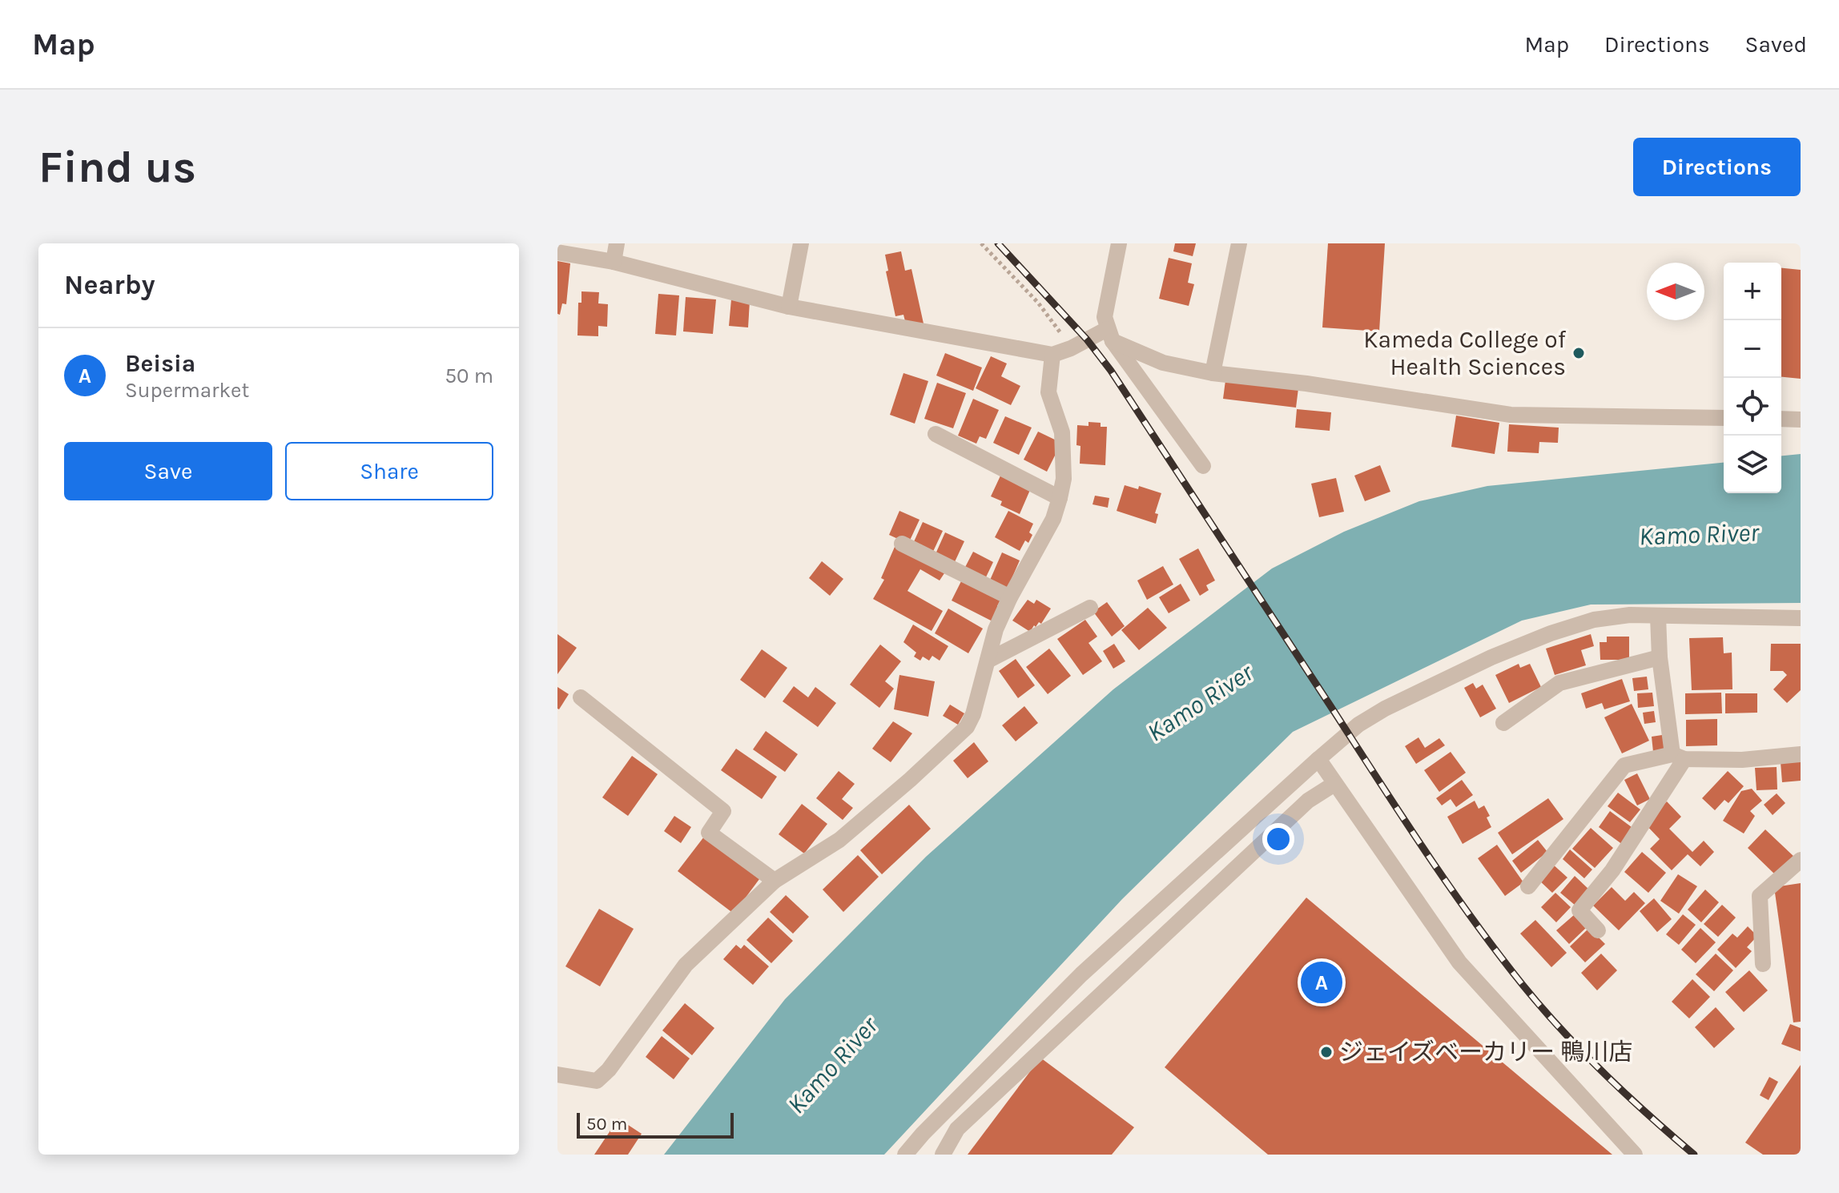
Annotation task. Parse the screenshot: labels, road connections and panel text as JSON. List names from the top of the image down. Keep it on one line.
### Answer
{"water":["Kamo River"],"places":["Kameda College of Health Sciences","ジェイズベーカリー 鴨川店"],"scale_bar":"50 m","north":"left","page":{"header":"Map","nav":["Map","Directions","Saved"],"buttons":["Directions",["Save","Share"]],"title":"Find us","heading":"Nearby","map_buttons":["+","−"],"list":[{"mark":"A","name":"Beisia","note":"Supermarket","value":"50 m"}],"pins":"A","scale":"50 m"}}
